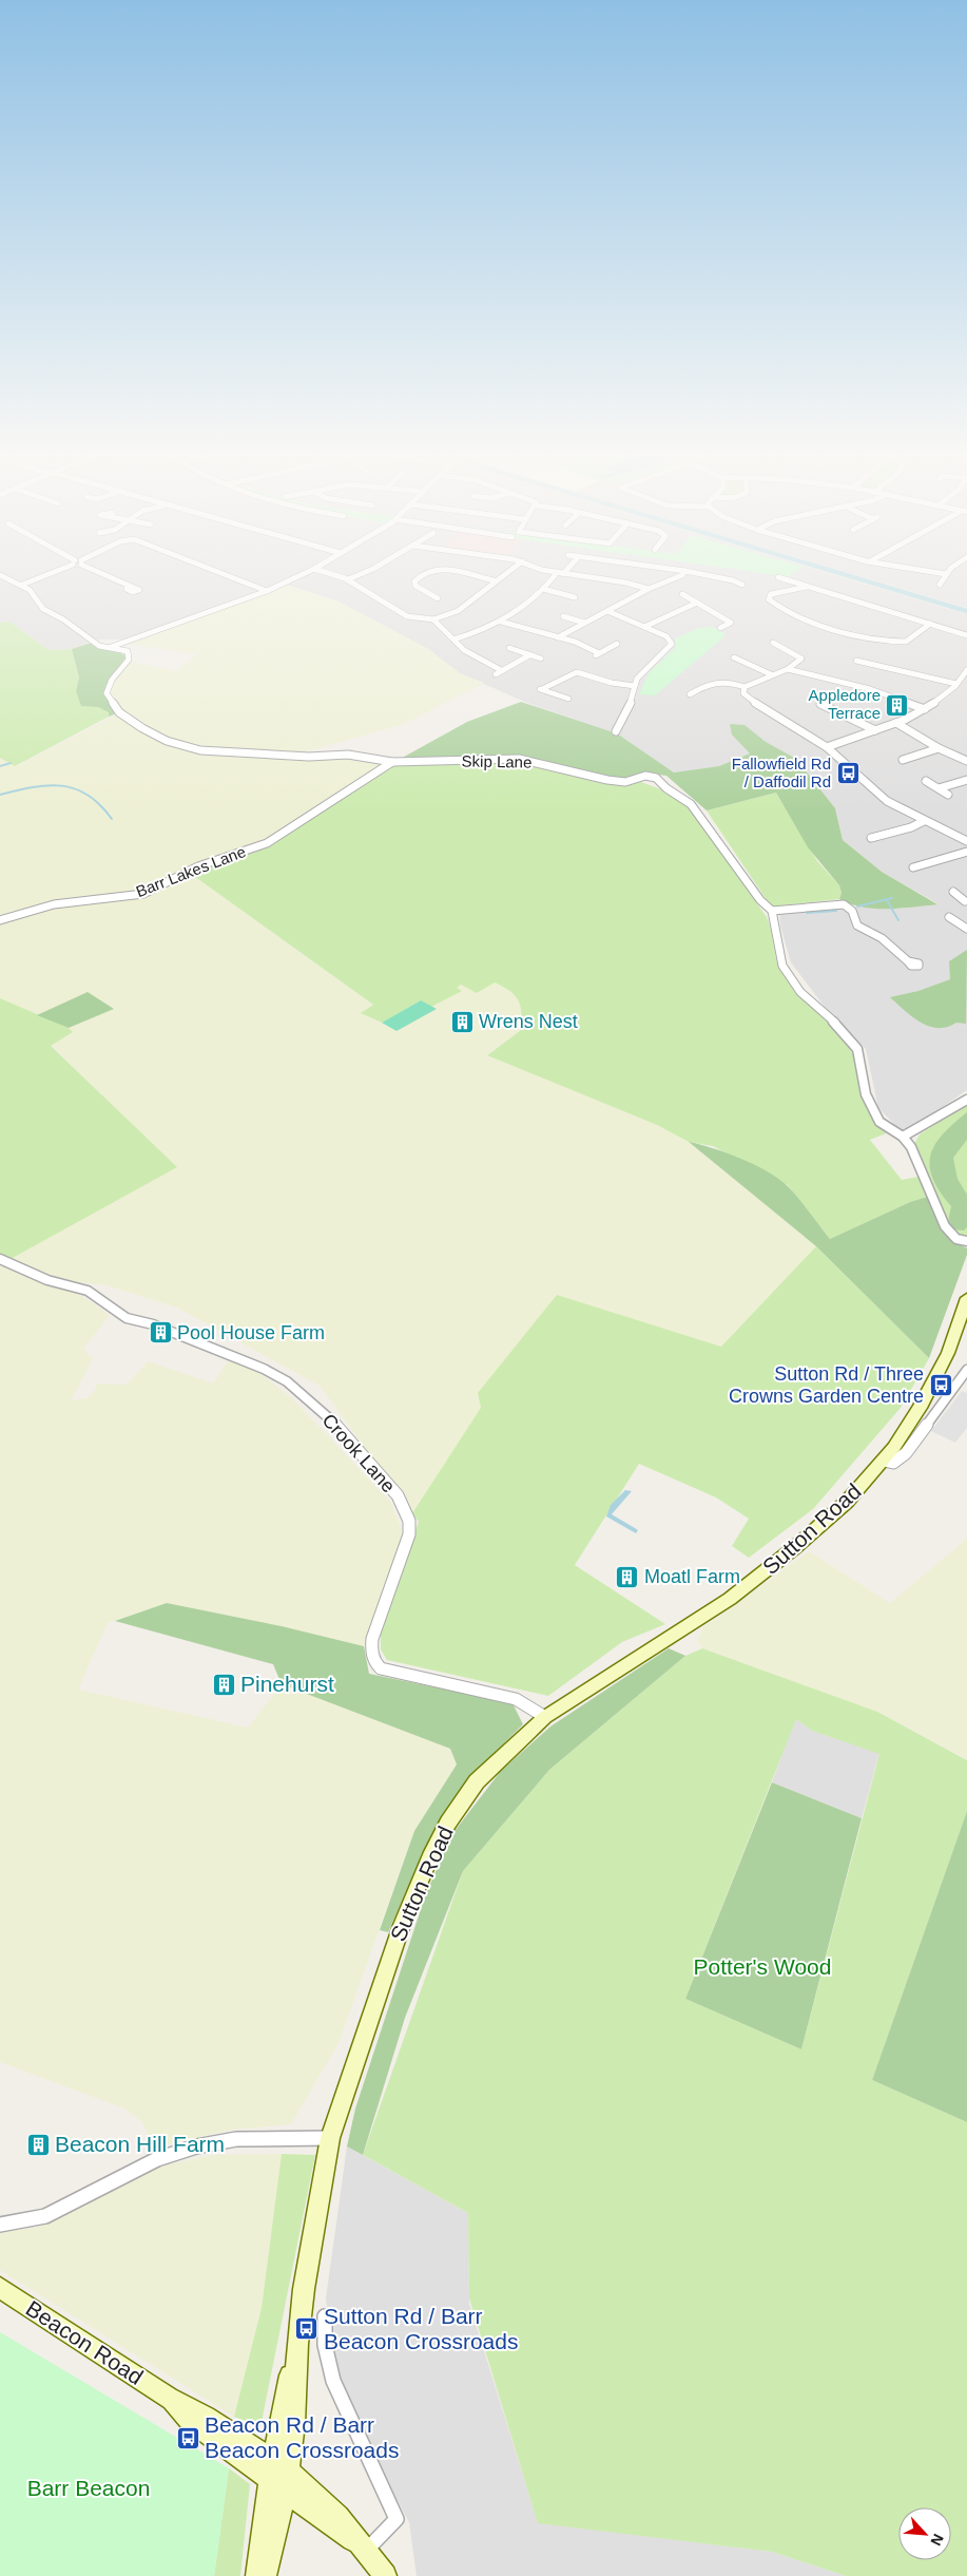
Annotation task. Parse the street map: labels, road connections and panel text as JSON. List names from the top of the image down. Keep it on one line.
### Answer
{"streets":{"main road":["Sutton Road","Beacon Road"],"street":["Skip Lane","Barr Lakes Lane","Crook Lane"]},"crossings":[["Skip Lane","Barr Lakes Lane"],["Crook Lane","Sutton Road"],["Sutton Road","Beacon Road"]],"parks":["Potter's Wood","Barr Beacon"],"places":{"building":["Appledore Terrace","Wrens Nest","Pool House Farm","Moatl Farm","Pinehurst","Beacon Hill Farm"],"bus stop":["Fallowfield Rd / Daffodil Rd","Sutton Rd / Three Crowns Garden Centre","Sutton Rd / Barr Beacon Crossroads","Beacon Rd / Barr Beacon Crossroads"]},"north":"bottom right"}
